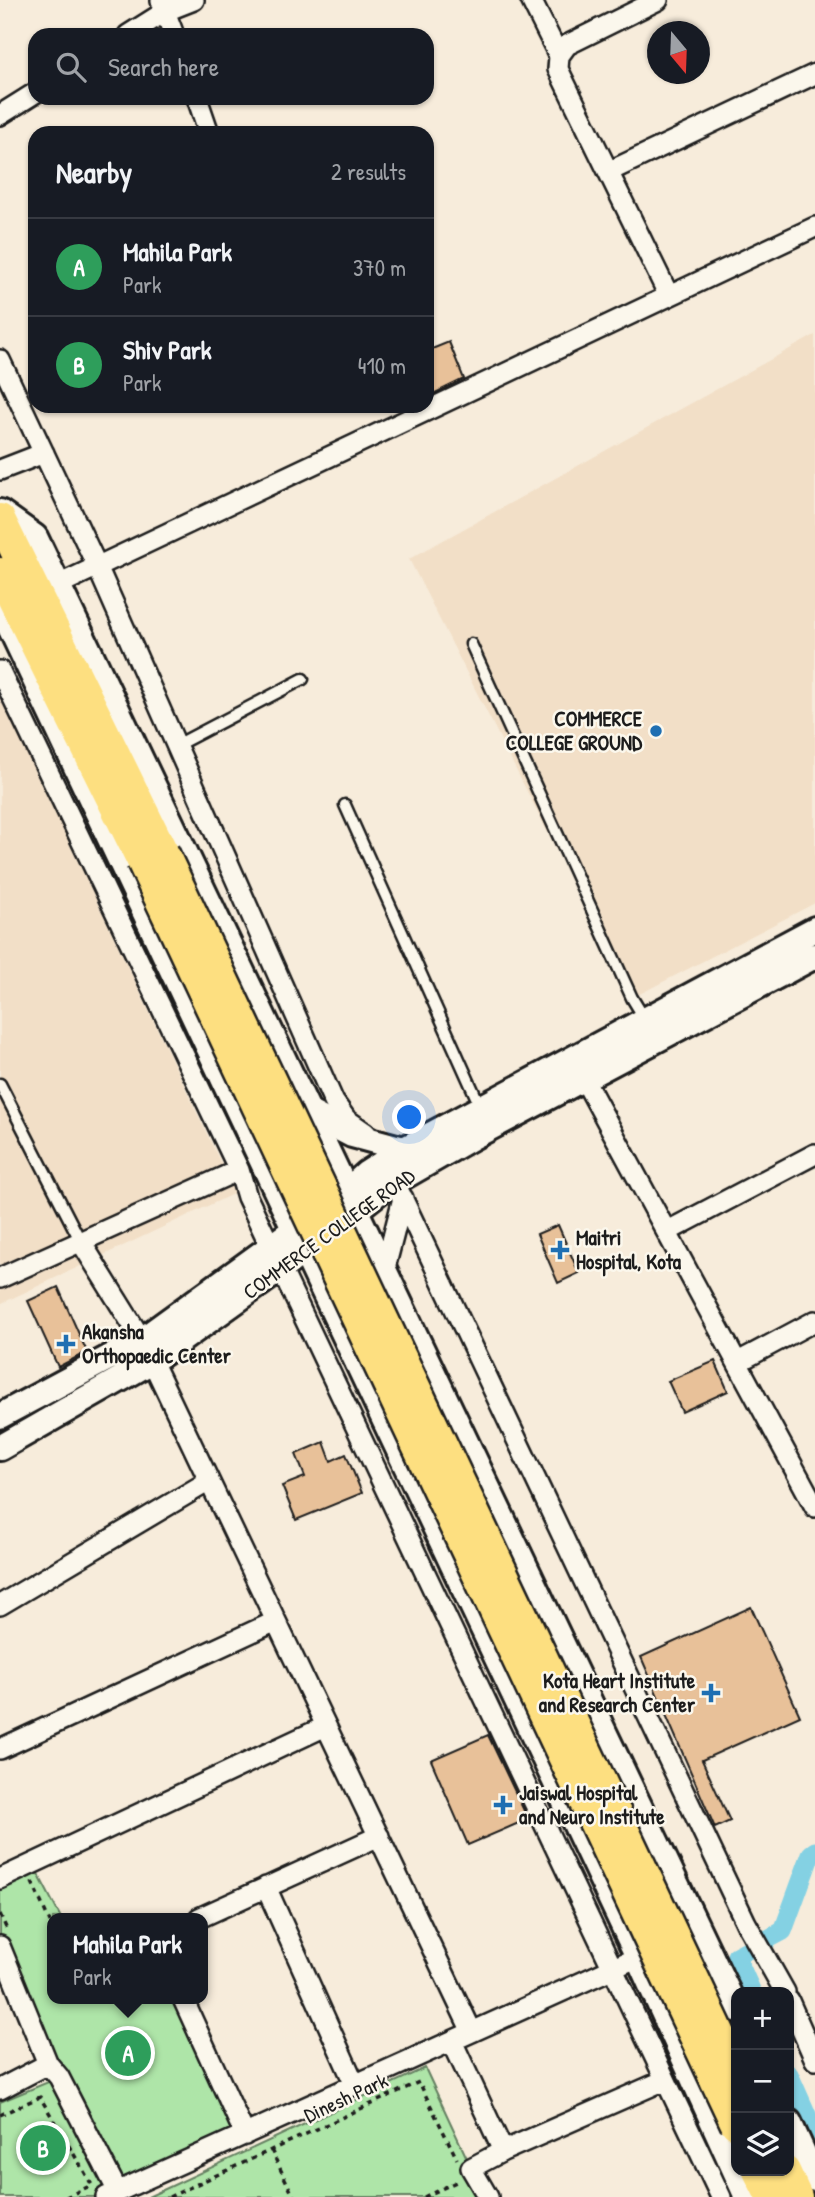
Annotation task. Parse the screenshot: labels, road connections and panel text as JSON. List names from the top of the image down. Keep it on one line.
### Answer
{"streets":{"street":["COMMERCE COLLEGE ROAD"],"path":["Dinesh Park"]},"places":{"other":["COMMERCE COLLEGE GROUND"],"health":["Maitri Hospital, Kota","Akansha Orthopaedic Center","Kota Heart Institute and Research Center","Jaiswal Hospital and Neuro Institute"]},"north":"bottom","page":{"search":"Search here","heading":["Nearby","2 results"],"list":[{"mark":"A","name":"Mahila Park","note":"Park","value":"370 m"},{"mark":"B","name":"Shiv Park","note":"Park","value":"410 m"}],"popup":["Mahila Park","Park"],"map_buttons":["+","−"],"pins":["A","B"]}}
